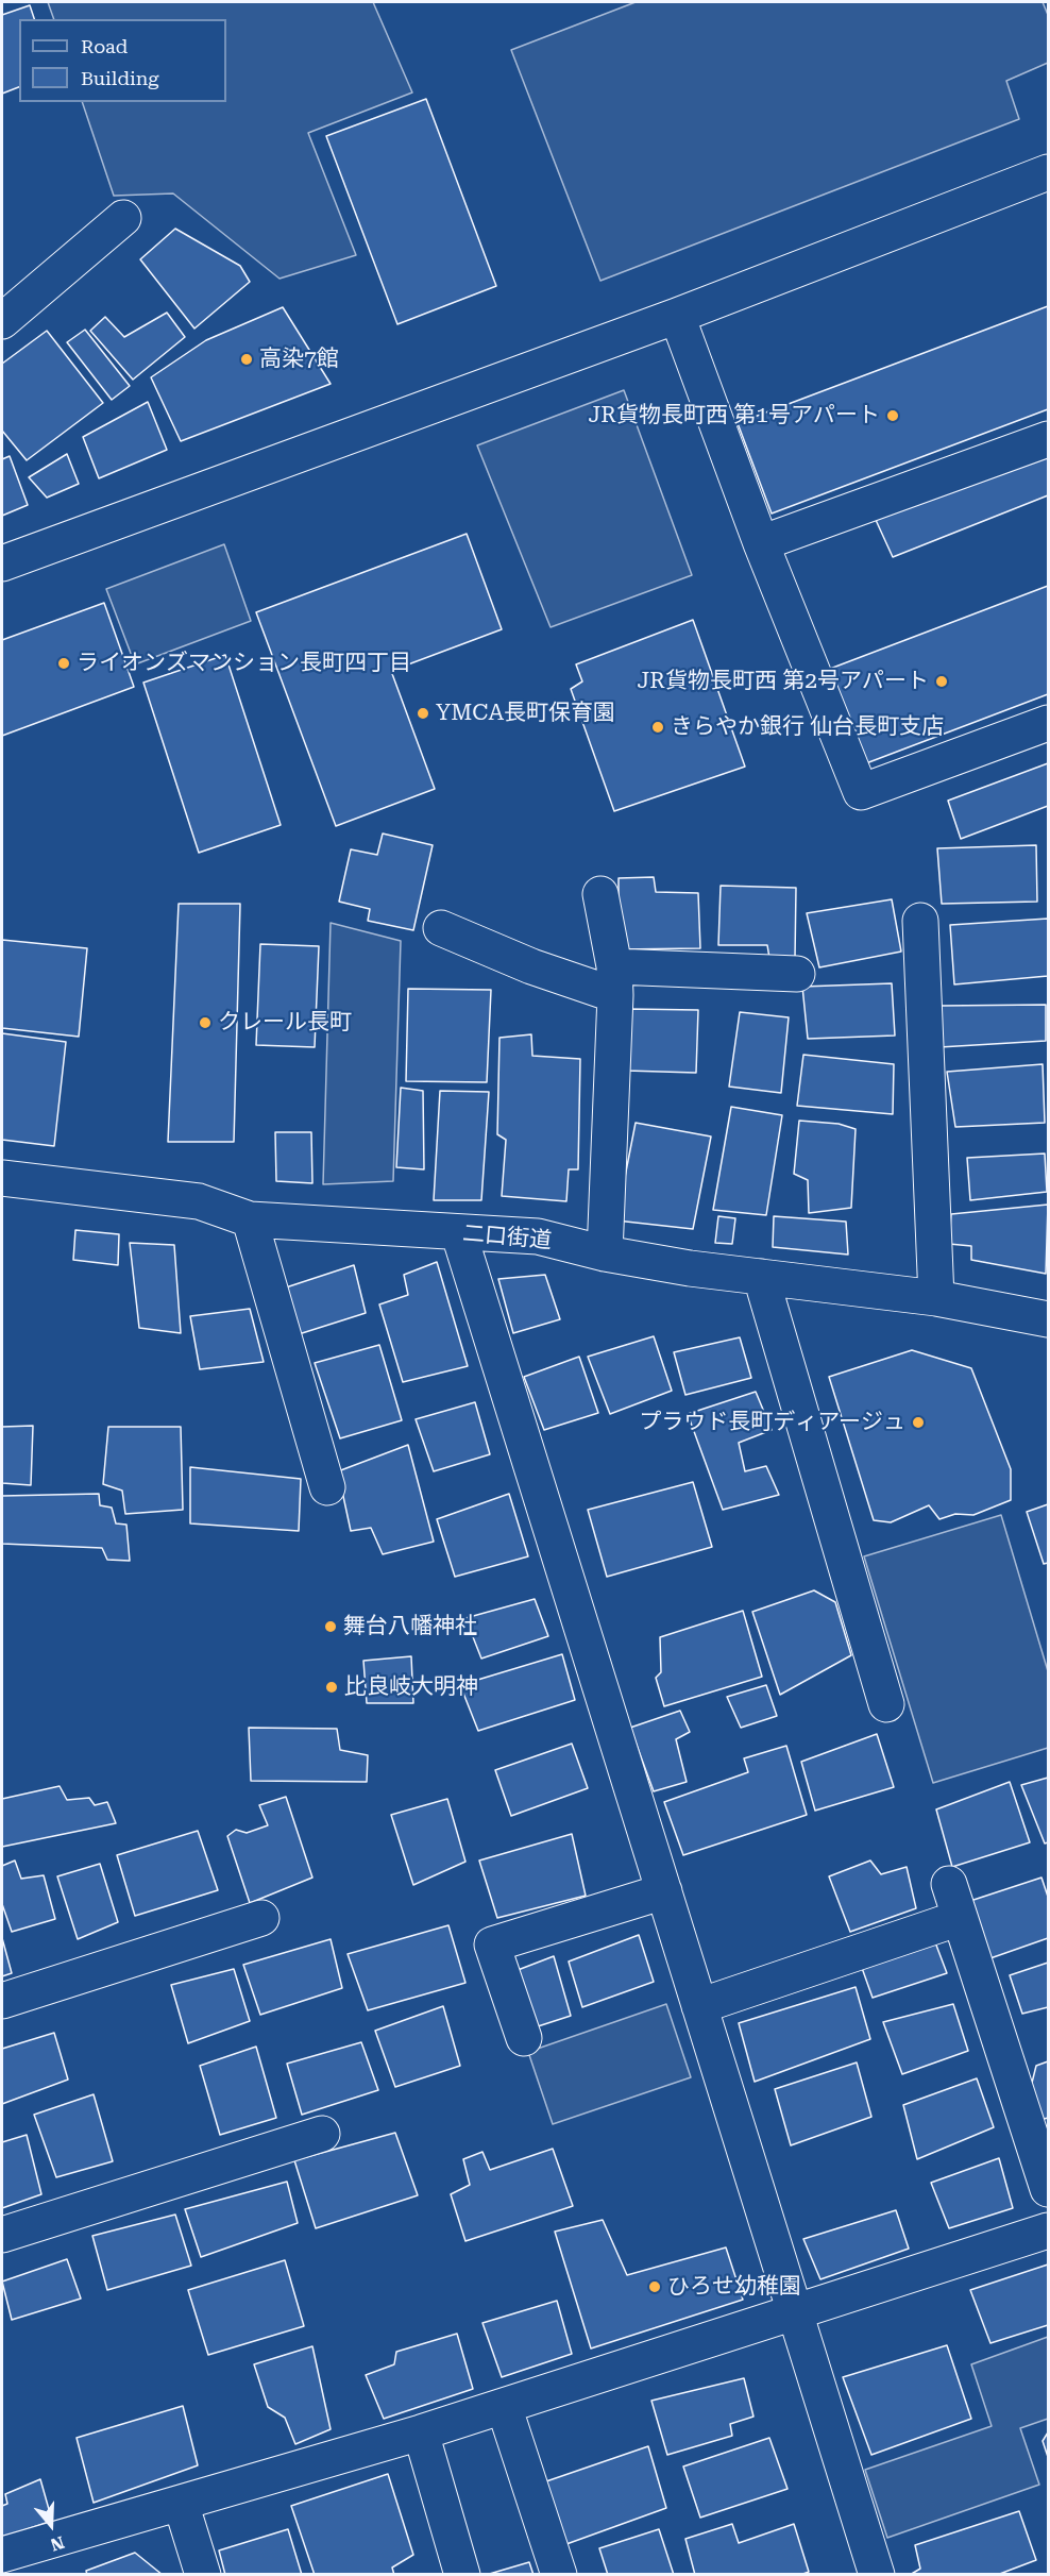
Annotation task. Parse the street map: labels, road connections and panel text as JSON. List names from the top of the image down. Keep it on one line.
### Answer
{"streets":{"street":["二口街道"]},"places":["高染7館","JR貨物長町西 第1号アパート","ライオンズマンション長町四丁目","JR貨物長町西 第2号アパート","YMCA長町保育園","きらやか銀行 仙台長町支店","クレール長町","プラウド長町ディアージュ","舞台八幡神社","比良岐大明神","ひろせ幼稚園"],"legend":["Road","Building"],"north":"bottom"}
